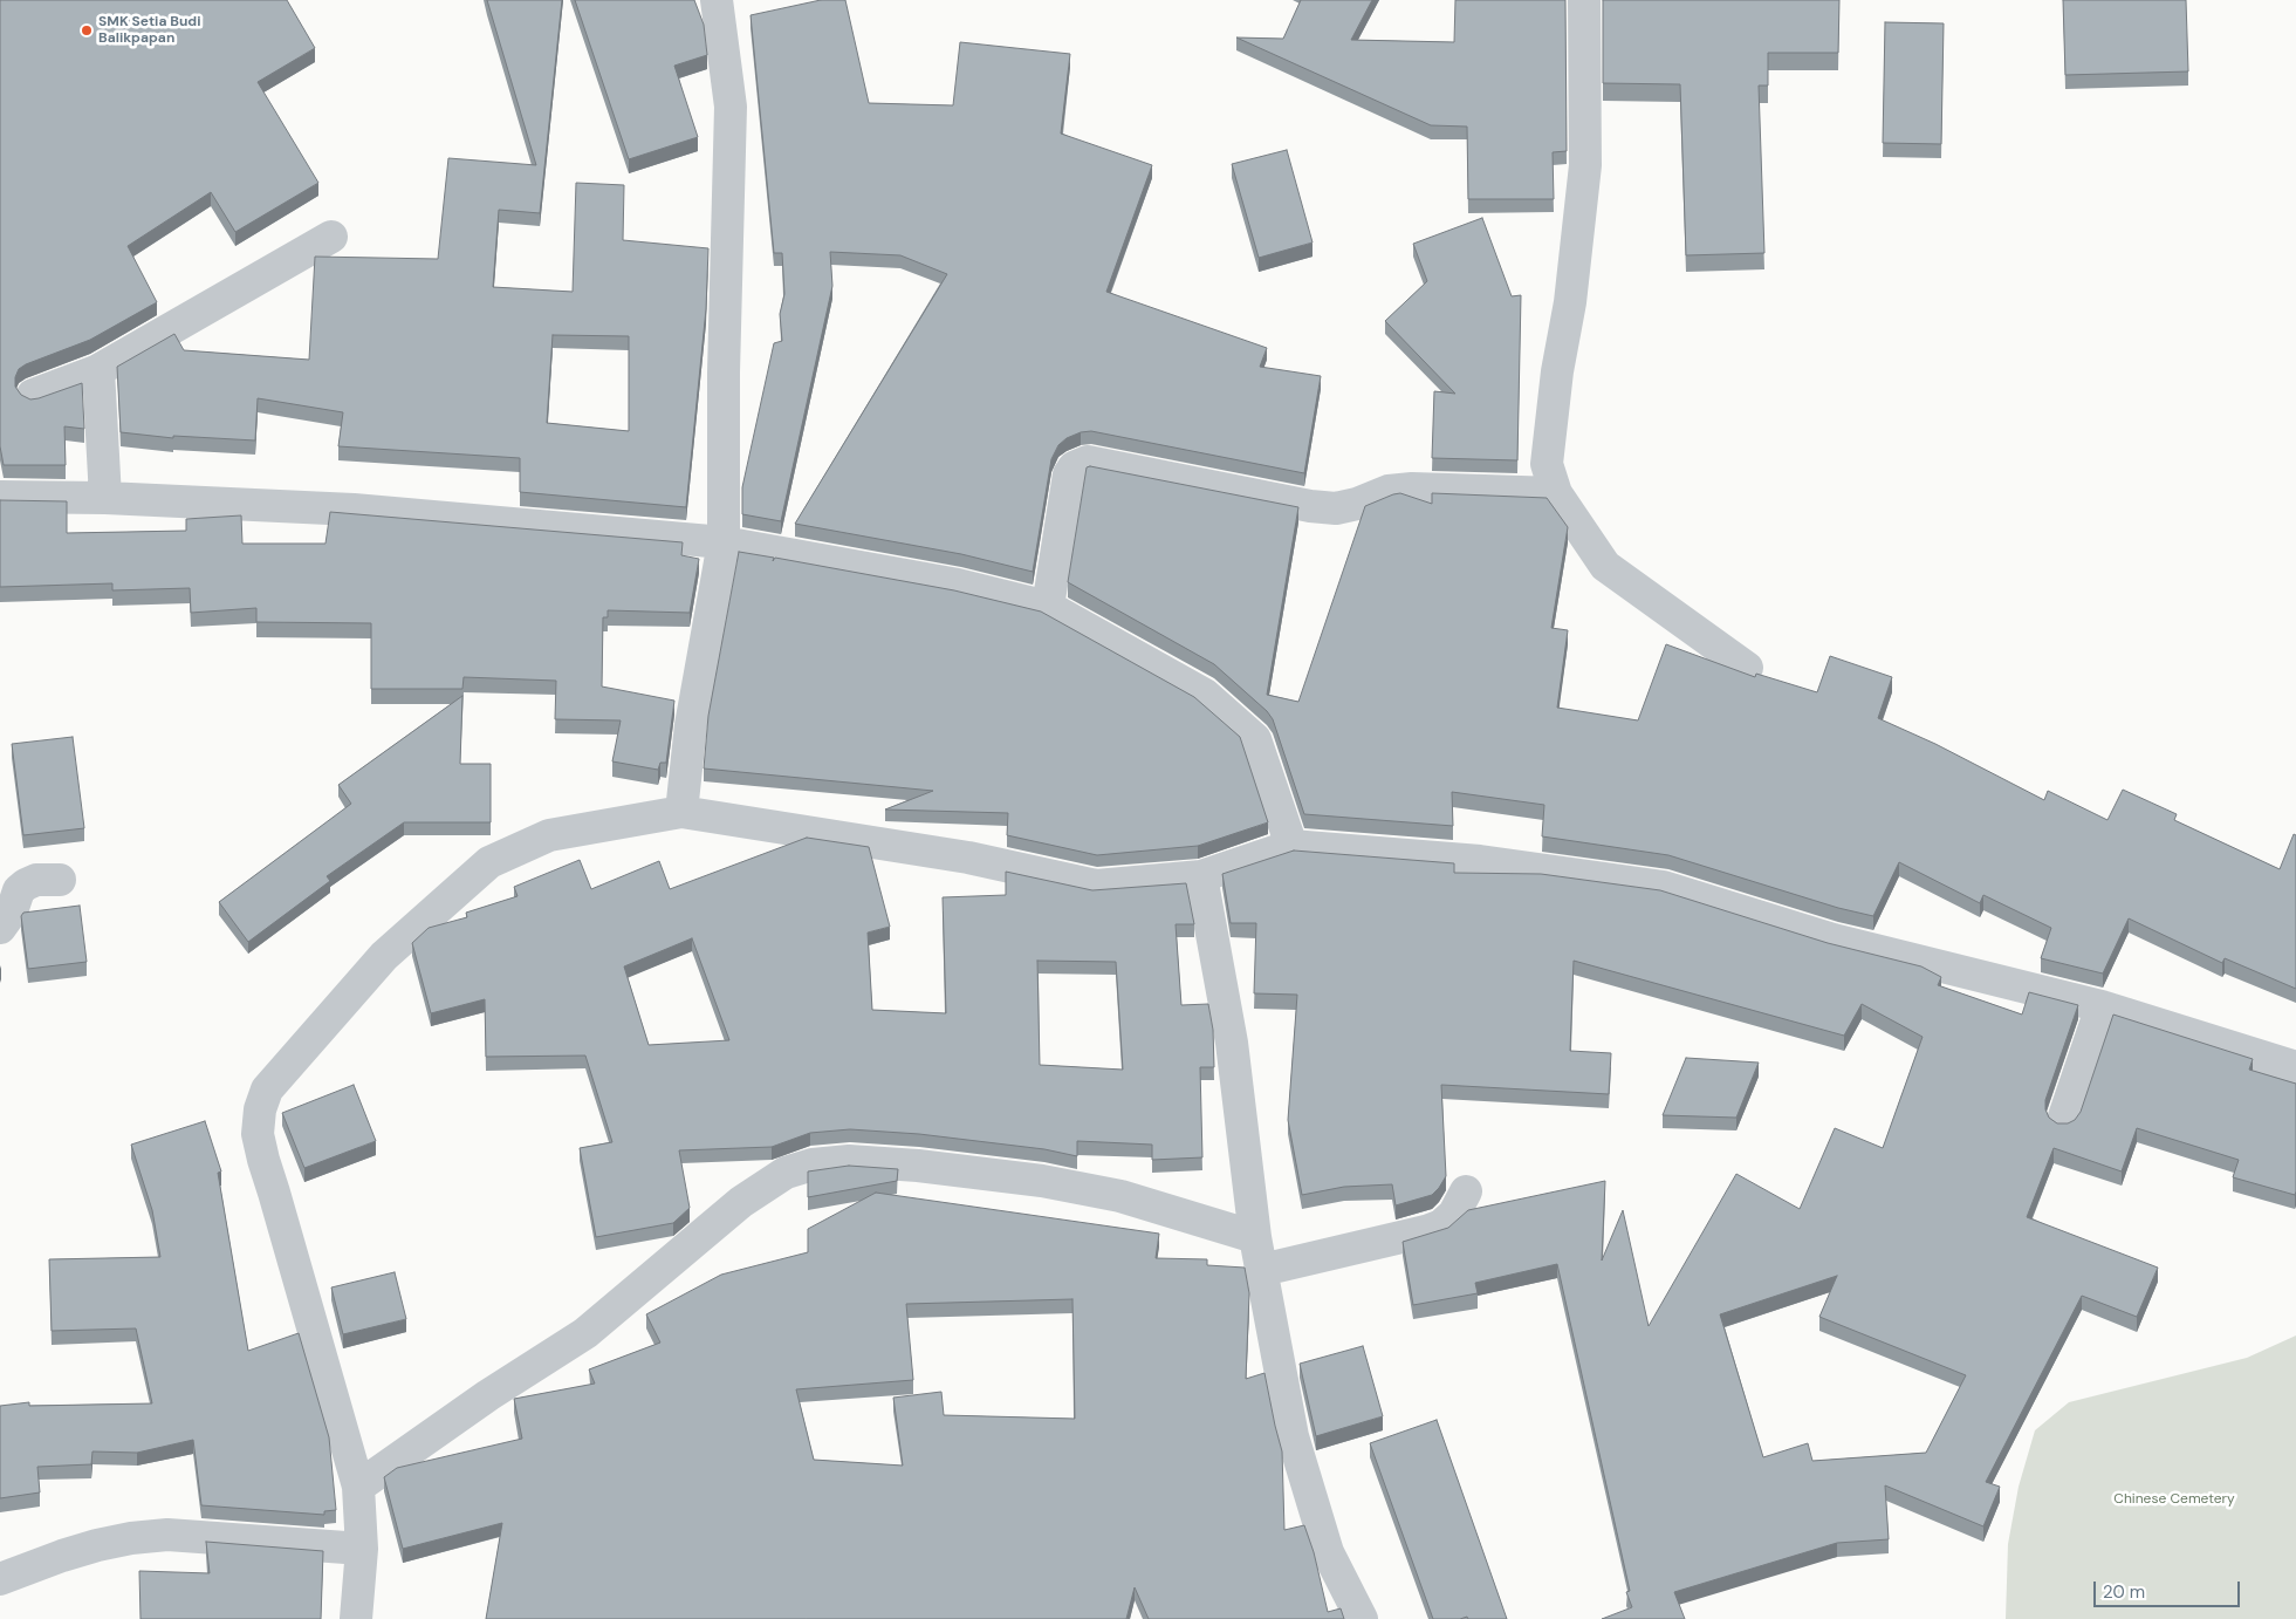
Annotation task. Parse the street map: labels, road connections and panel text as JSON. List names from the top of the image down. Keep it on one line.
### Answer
{"parks":["Chinese Cemetery"],"places":["SMK Setia Budi Balikpapan"],"scale_bar":"20 m"}
